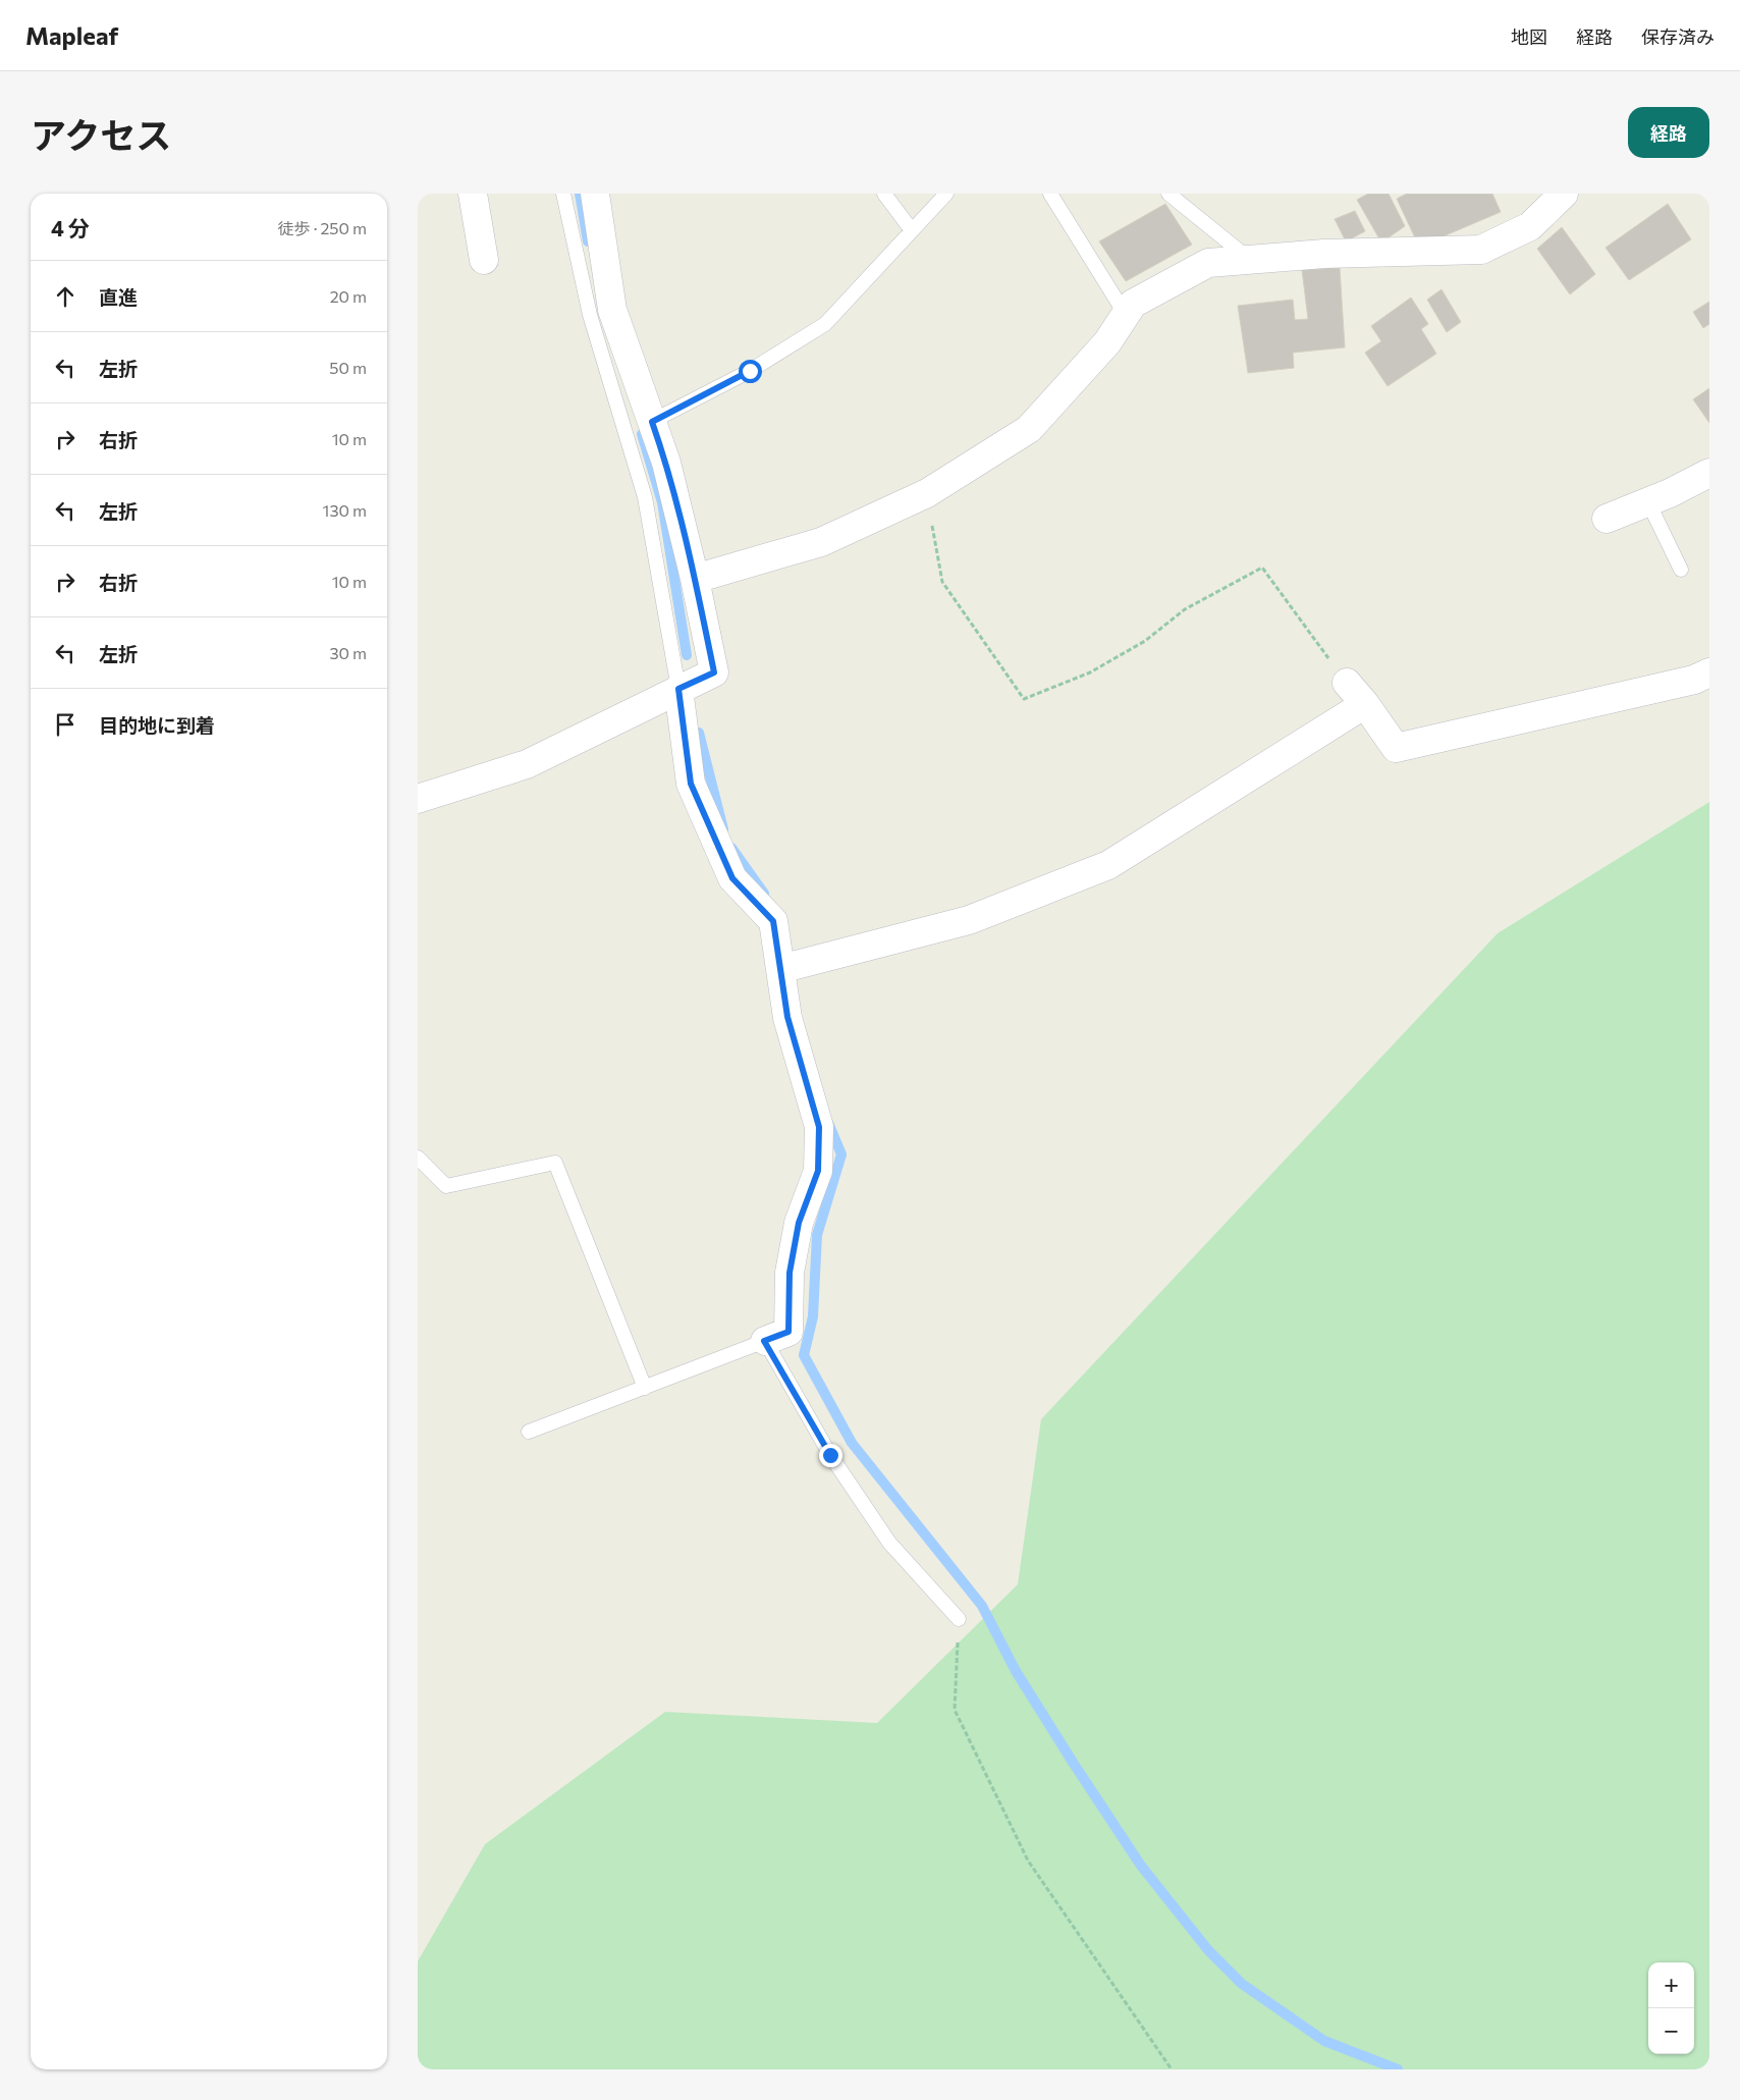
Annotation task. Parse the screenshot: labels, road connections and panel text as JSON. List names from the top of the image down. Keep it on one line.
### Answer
{"page":{"header":"Mapleaf","nav":["地図","経路","保存済み"],"title":"アクセス","buttons":"経路","heading":["4 分","徒歩 · 250 m"],"list":[["直進","20 m"],["左折","50 m"],["右折","10 m"],["左折","130 m"],["右折","10 m"],["左折","30 m"],"目的地に到着"],"map_buttons":["+","−"]}}
